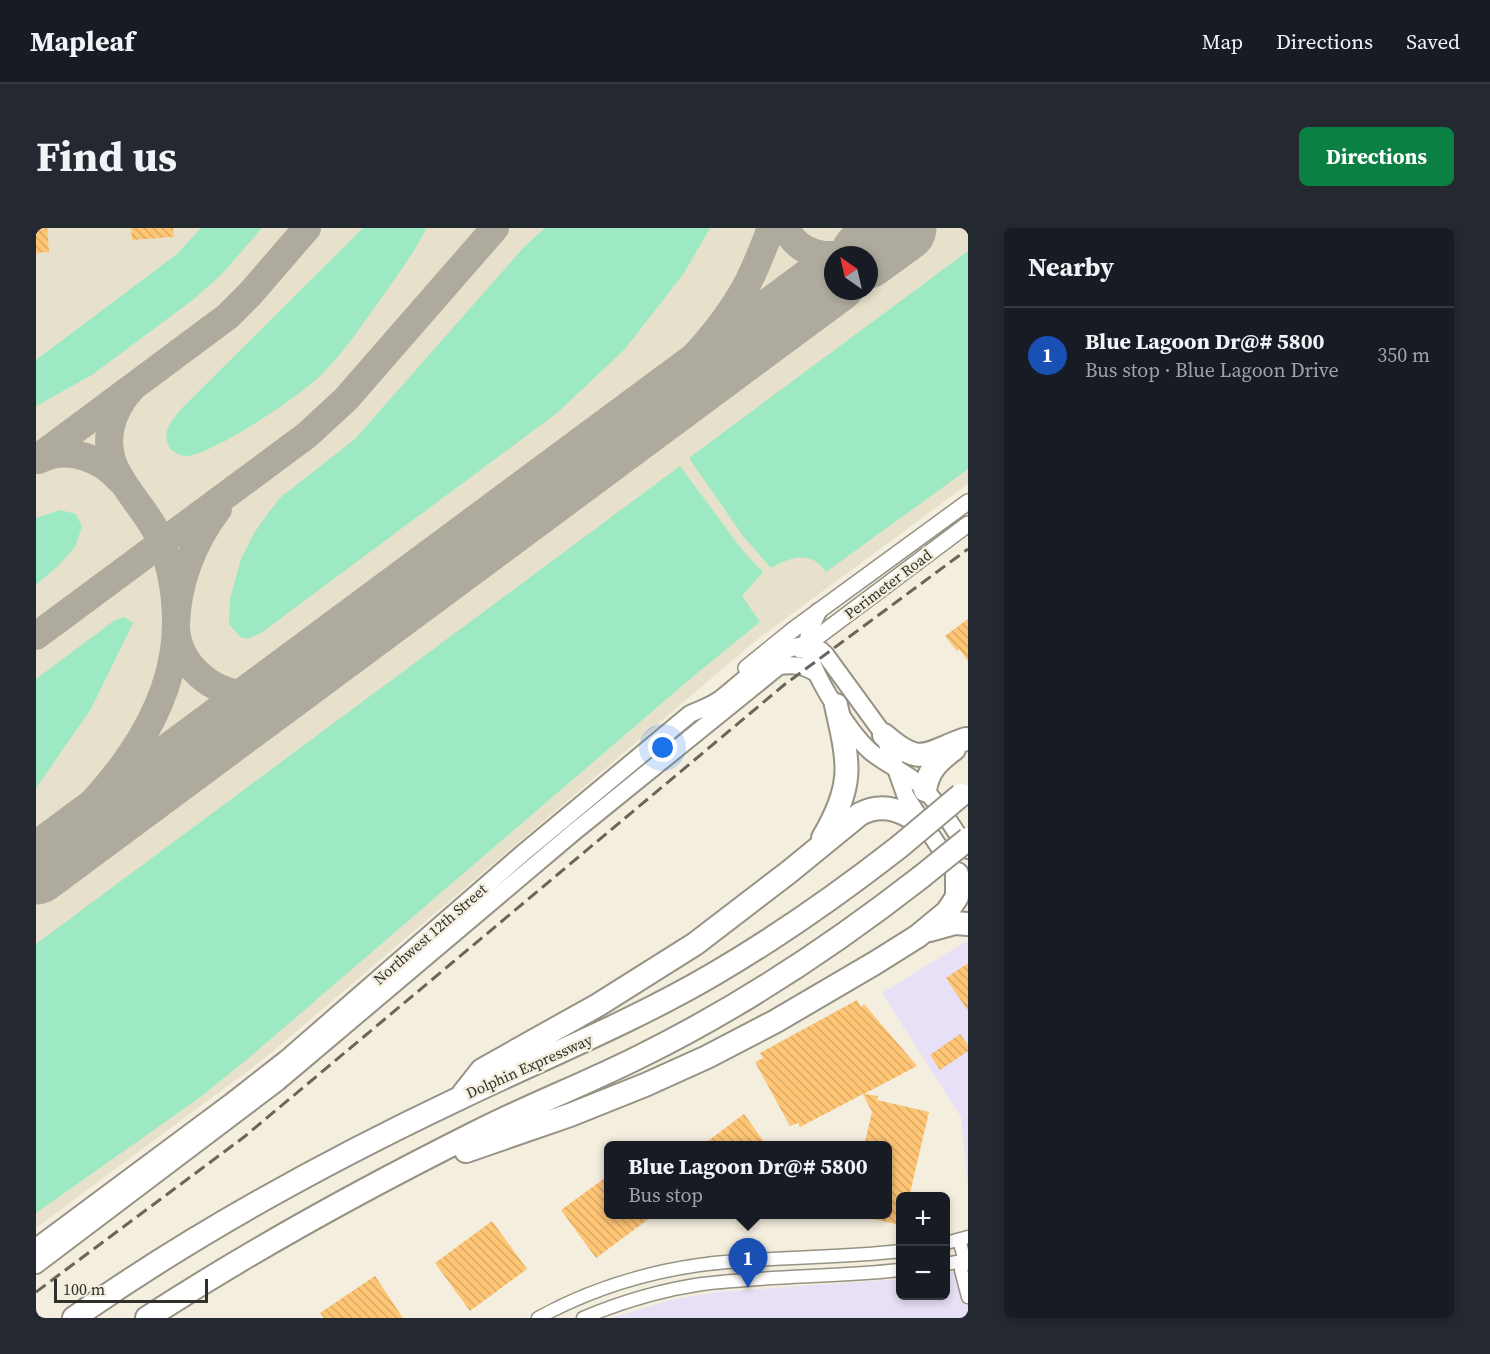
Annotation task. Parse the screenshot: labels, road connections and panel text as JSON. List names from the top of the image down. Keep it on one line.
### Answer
{"streets":{"highway":["Dolphin Expressway"],"main road":["Northwest 12th Street"],"street":["Perimeter Road"]},"crossings":[["Perimeter Road","Northwest 12th Street"]],"scale_bar":"100 m","north":"top left","page":{"header":"Mapleaf","nav":["Map","Directions","Saved"],"title":"Find us","buttons":"Directions","heading":"Nearby","list":[{"mark":"1","name":"Blue Lagoon Dr@# 5800","note":"Bus stop · Blue Lagoon Drive","value":"350 m"}],"popup":["Blue Lagoon Dr@# 5800","Bus stop"],"map_buttons":["+","−"],"pins":"1","scale":"100 m"}}
